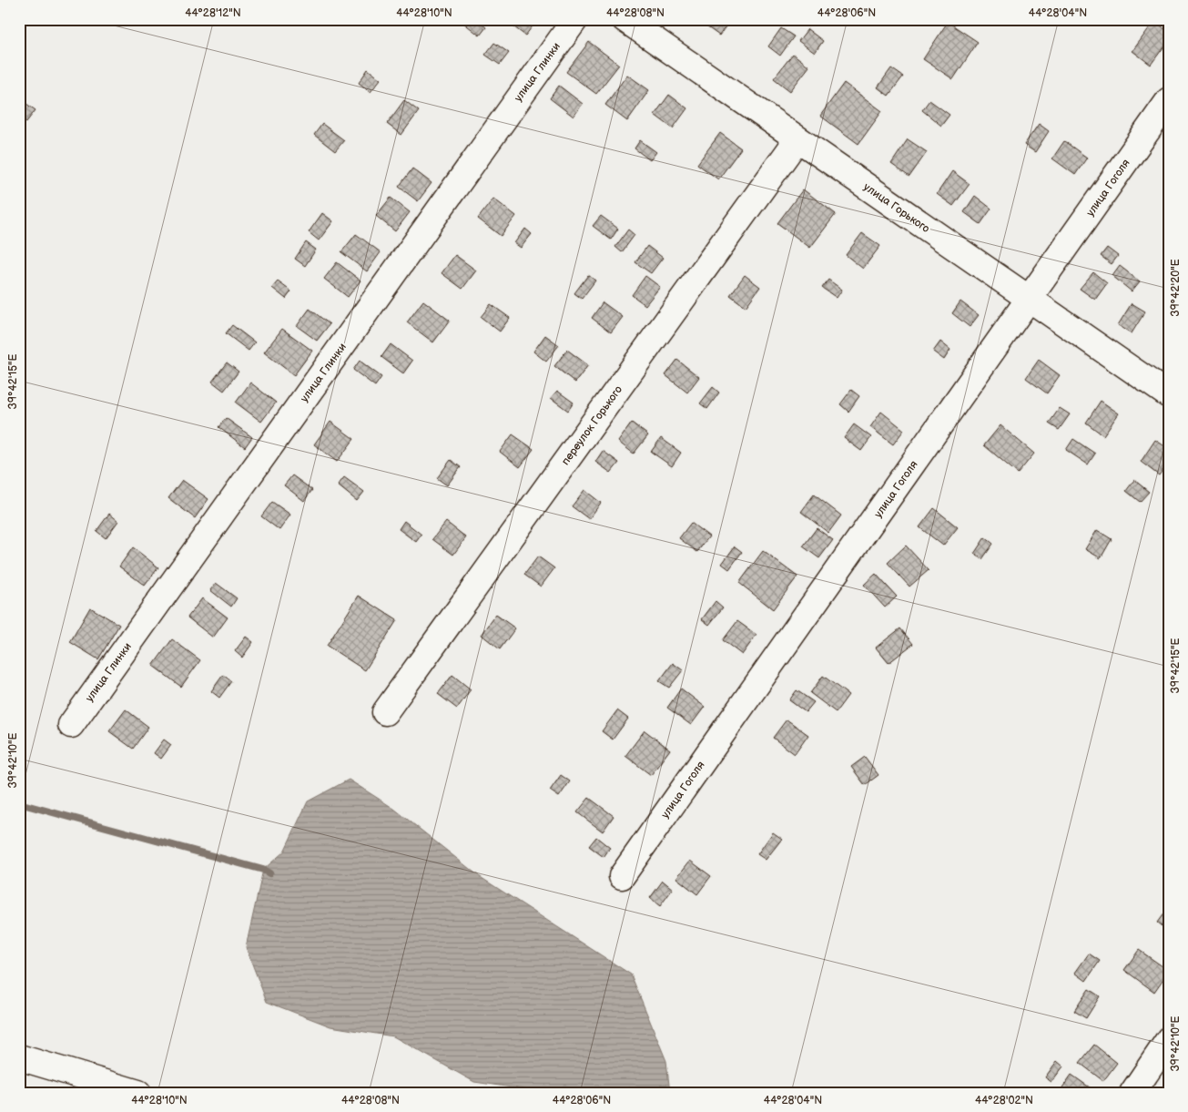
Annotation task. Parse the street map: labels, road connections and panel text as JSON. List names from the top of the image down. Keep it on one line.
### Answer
{"streets":{"street":["улица Глинки","улица Гоголя","улица Горького","переулок Горького"]},"crossings":[["улица Гоголя","улица Горького"],["улица Горького","переулок Горького"]],"coordinates":["44°28'12\"N","44°28'10\"N","44°28'08\"N","44°28'06\"N","44°28'04\"N","39°42'20\"E","39°42'15\"E","39°42'10\"E","44°28'02\"N"]}
